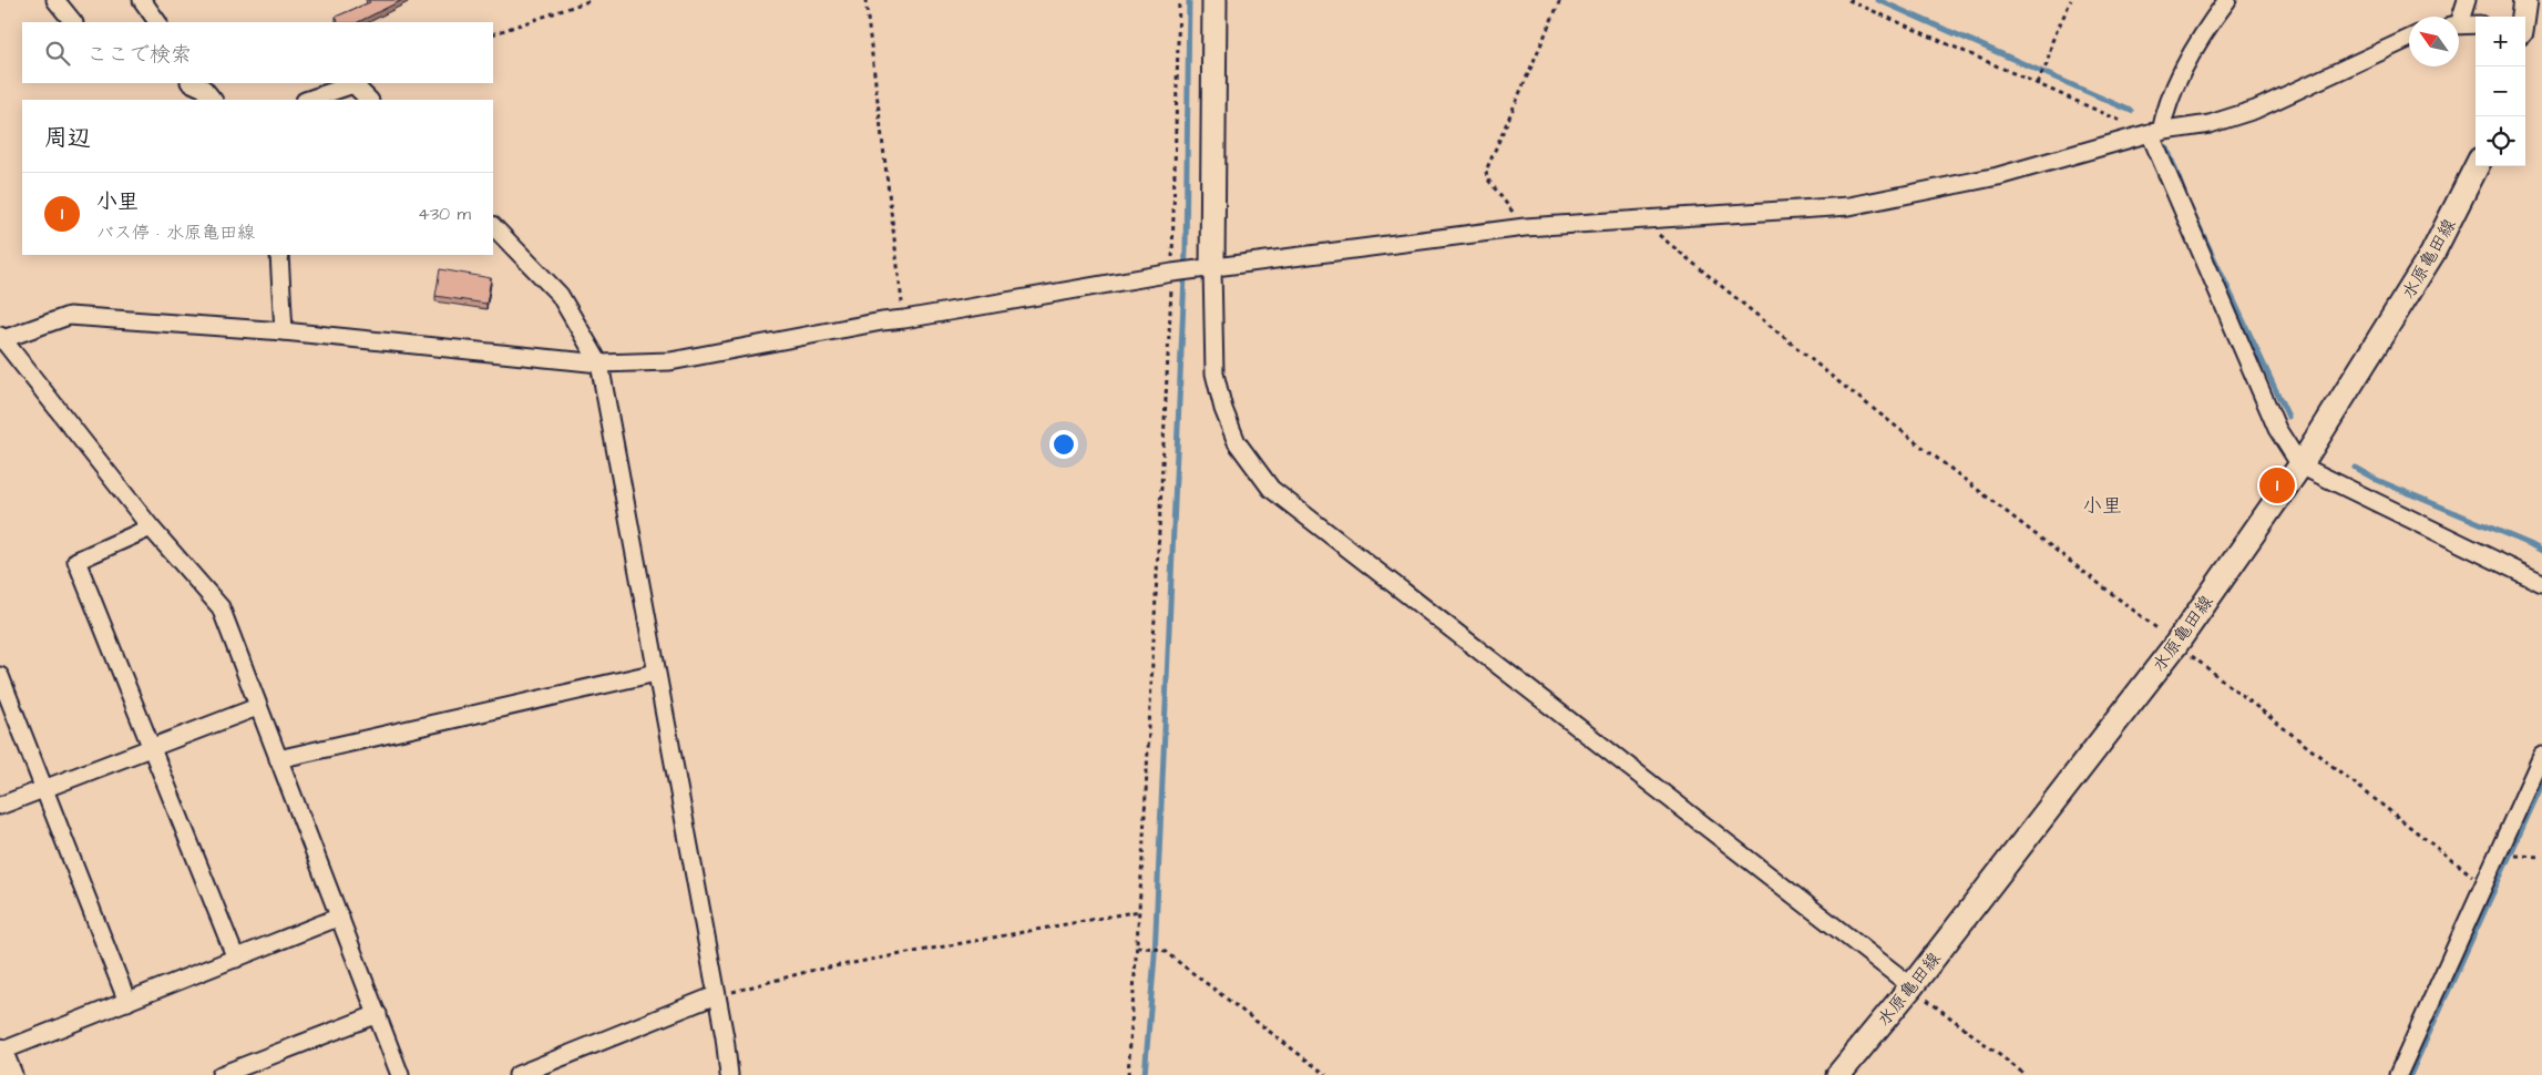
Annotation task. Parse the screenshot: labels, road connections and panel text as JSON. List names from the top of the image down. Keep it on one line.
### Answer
{"streets":{"main road":["水原亀田線"]},"districts":["小里"],"north":"top left","page":{"map_buttons":["+","−"],"search":"ここで検索","heading":"周辺","list":[{"mark":"1","name":"小里","note":"バス停 · 水原亀田線","value":"430 m"}],"pins":"1"}}
